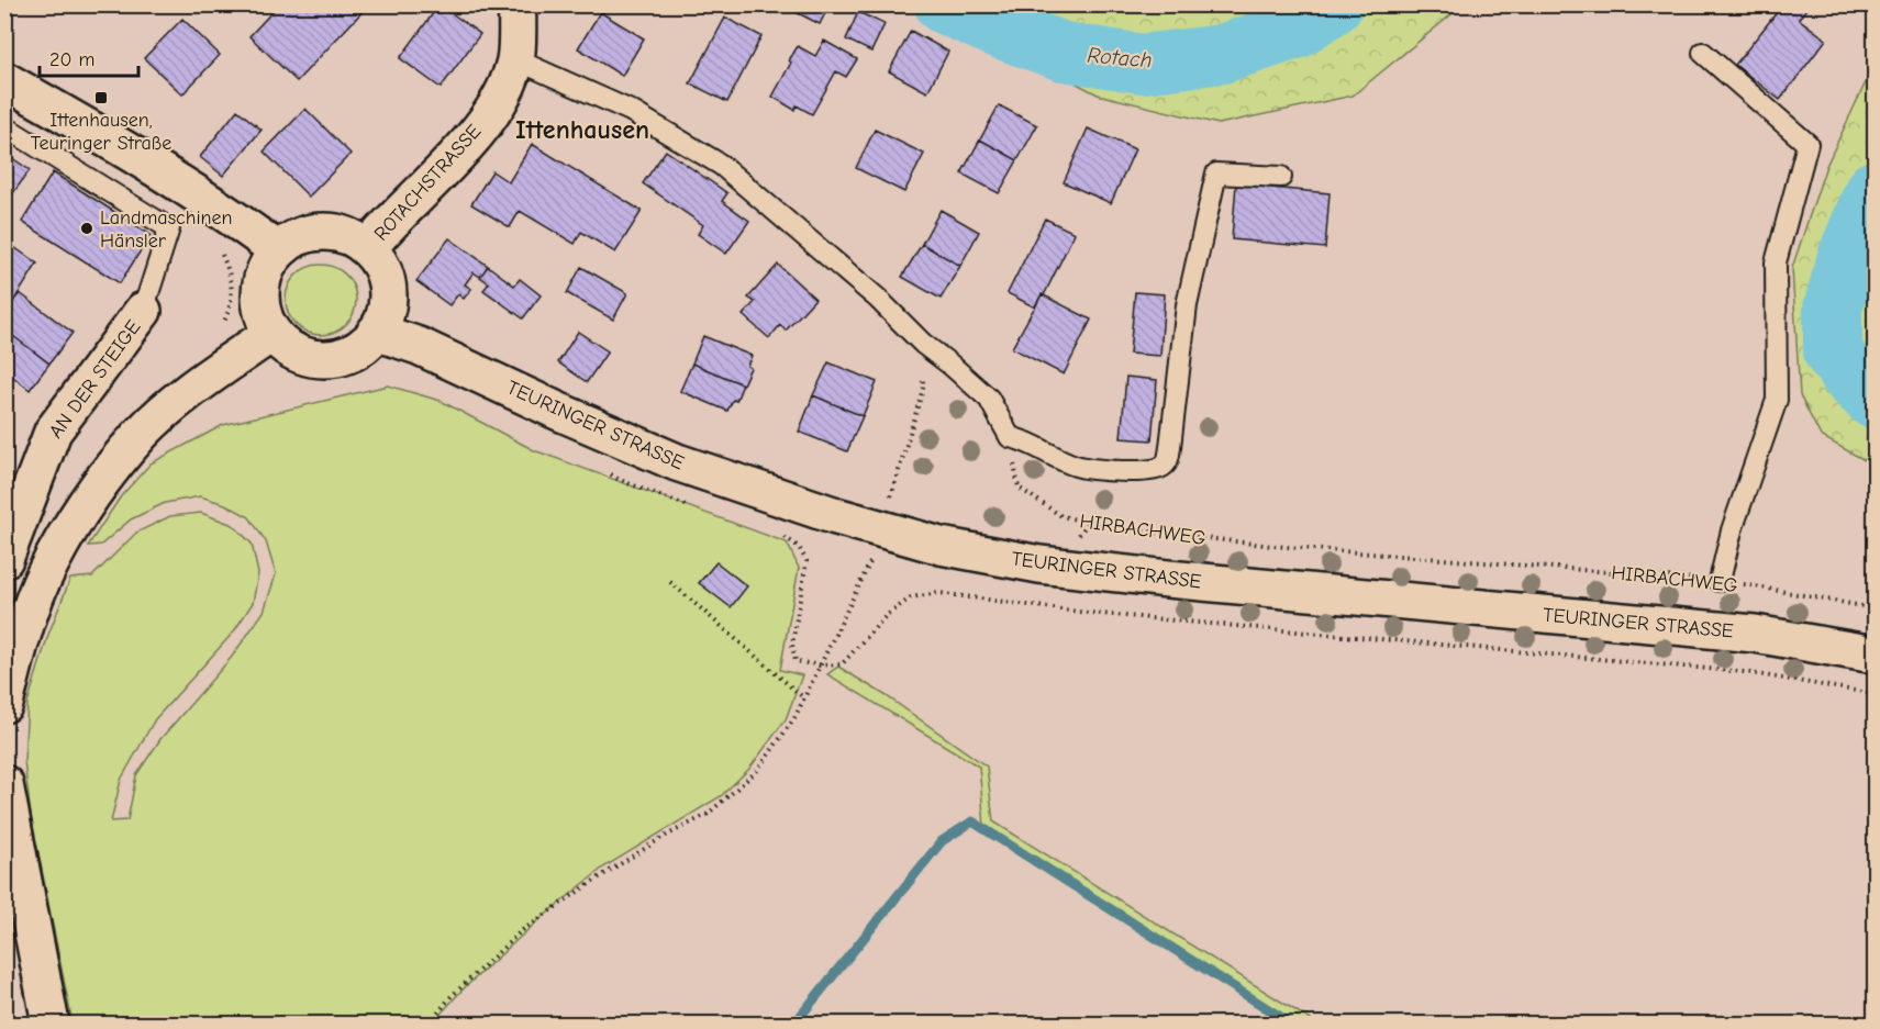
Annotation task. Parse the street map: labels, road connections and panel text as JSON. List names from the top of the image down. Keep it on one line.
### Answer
{"streets":{"street":["ROTACHSTRASSE","AN DER STEIGE","TEURINGER STRASSE"],"path":["HIRBACHWEG"]},"crossings":[["ROTACHSTRASSE","TEURINGER STRASSE"]],"districts":["Ittenhausen"],"water":["Rotach"],"places":{"transit":["Ittenhausen, Teuringer Straße"],"other":["Landmaschinen Hänsler"]},"scale_bar":"20 m"}
